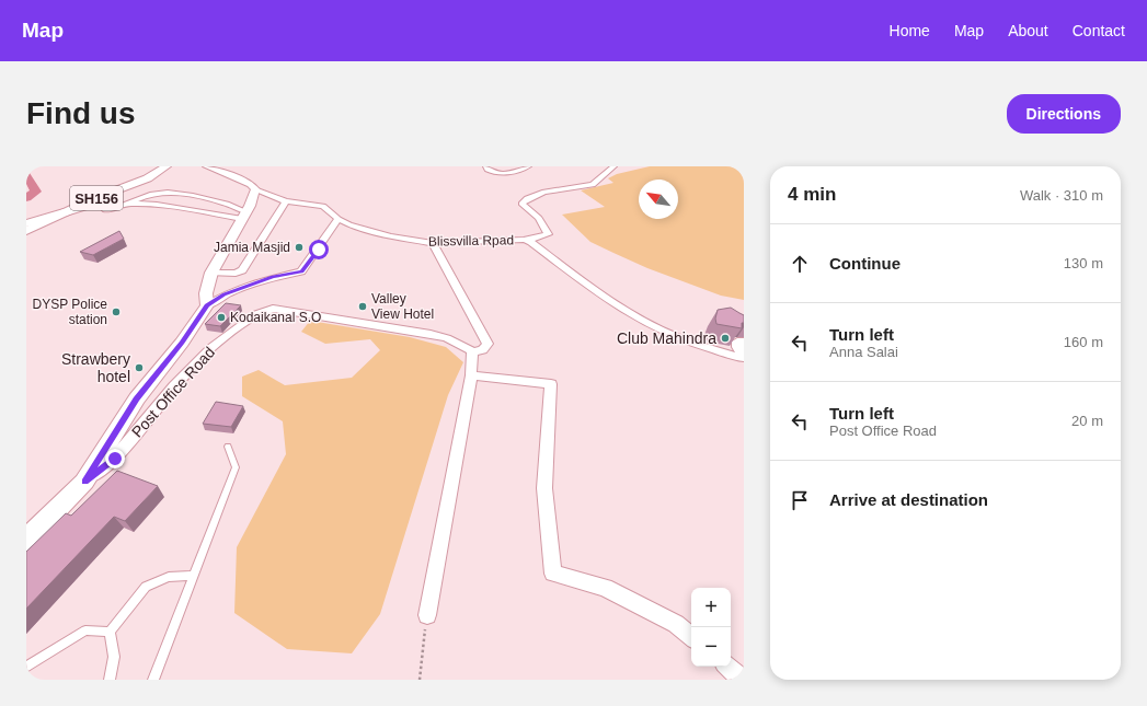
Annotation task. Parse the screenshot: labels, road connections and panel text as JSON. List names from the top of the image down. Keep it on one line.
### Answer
{"streets":{"main road":["SH156"],"street":["Blissvilla Rpad","Post Office Road"]},"places":["Jamia Masjid","Valley View Hotel","DYSP Police station","Kodaikanal S.O","Club Mahindra","Strawbery hotel"],"north":"top left","page":{"header":"Map","nav":["Home","Map","About","Contact"],"buttons":"Directions","title":"Find us","heading":["4 min","Walk · 310 m"],"list":[["Continue","130 m"],["Turn left","Anna Salai","160 m"],["Turn left","Post Office Road","20 m"],"Arrive at destination"],"map_buttons":["+","−"]}}
